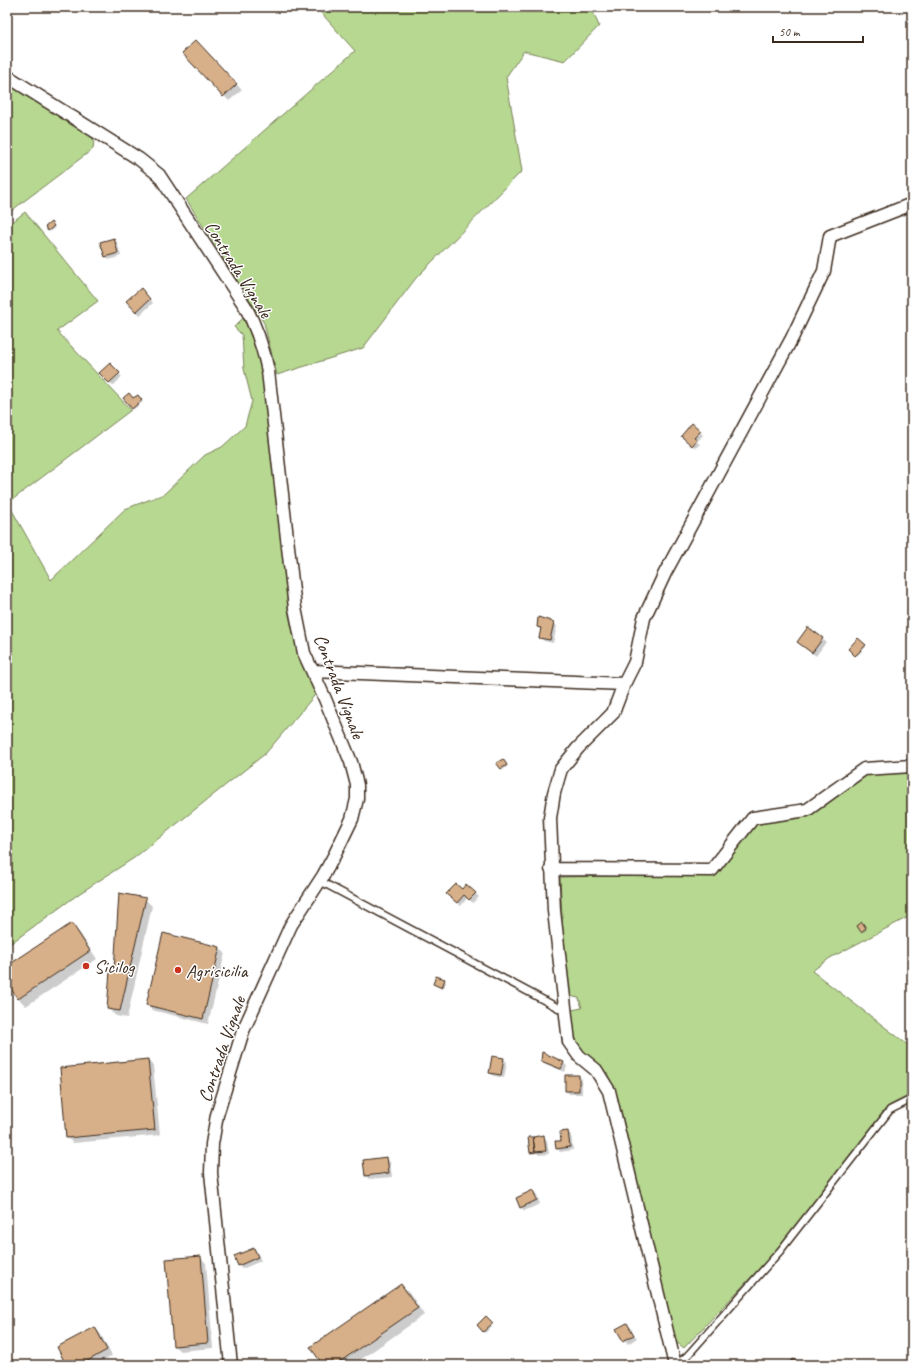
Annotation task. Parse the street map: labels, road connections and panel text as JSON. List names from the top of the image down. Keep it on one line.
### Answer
{"streets":{"street":["Contrada Vignale"]},"places":["Sicilog","Agrisicilia"],"scale_bar":"50 m"}
